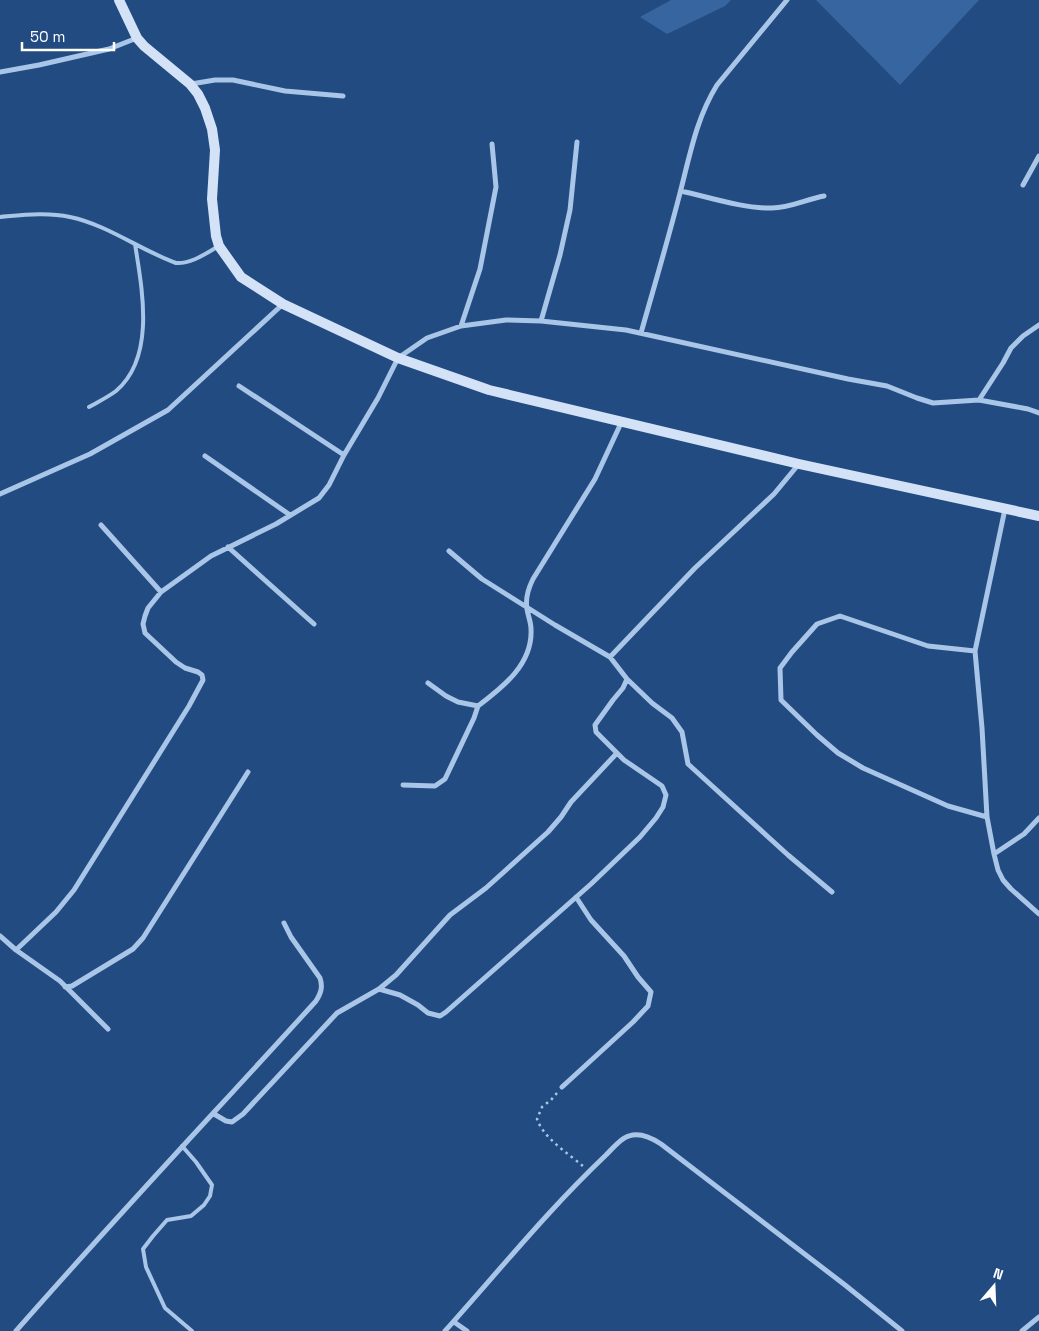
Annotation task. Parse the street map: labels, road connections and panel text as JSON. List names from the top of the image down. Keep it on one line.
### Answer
{"scale_bar":"50 m","north":"top"}
